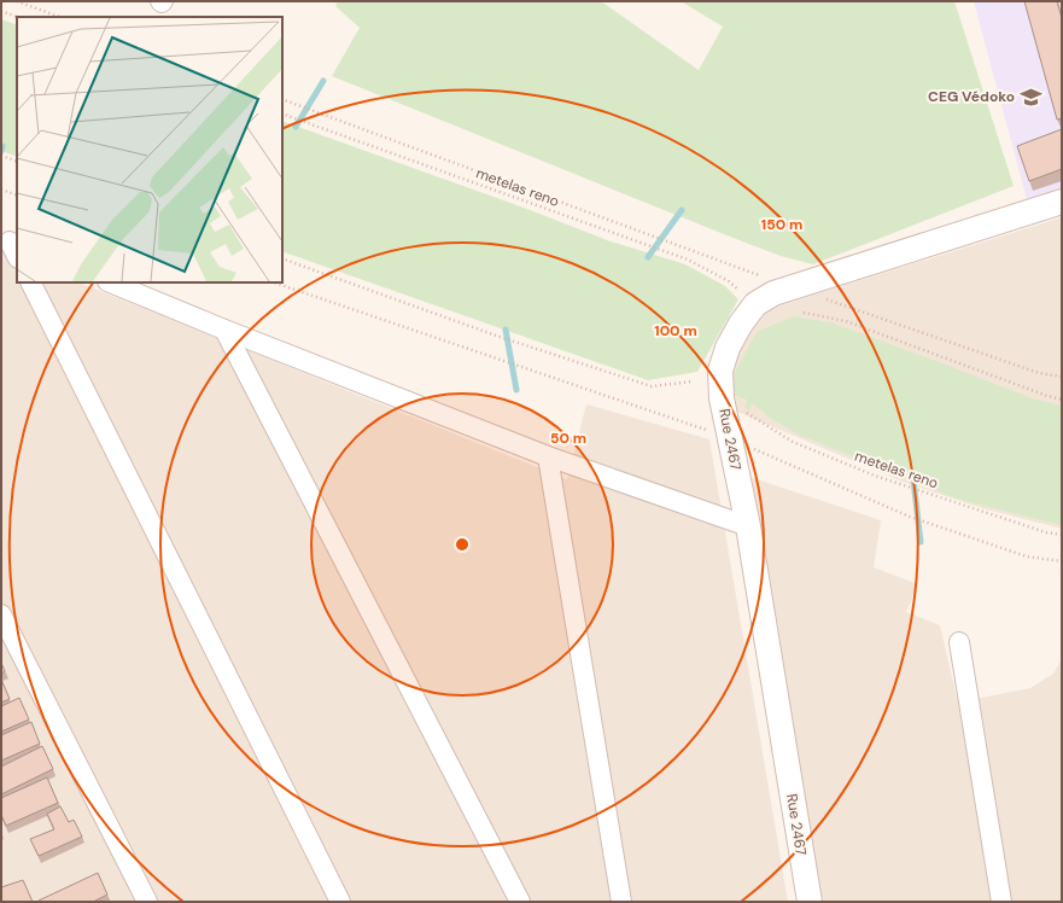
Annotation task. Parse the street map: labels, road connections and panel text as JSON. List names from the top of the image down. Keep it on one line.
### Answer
{"streets":{"street":["Rue 2467"],"path":["metelas reno"]},"places":{"school or university":["CEG Védoko"]},"rings":["150 m","100 m","50 m"]}
